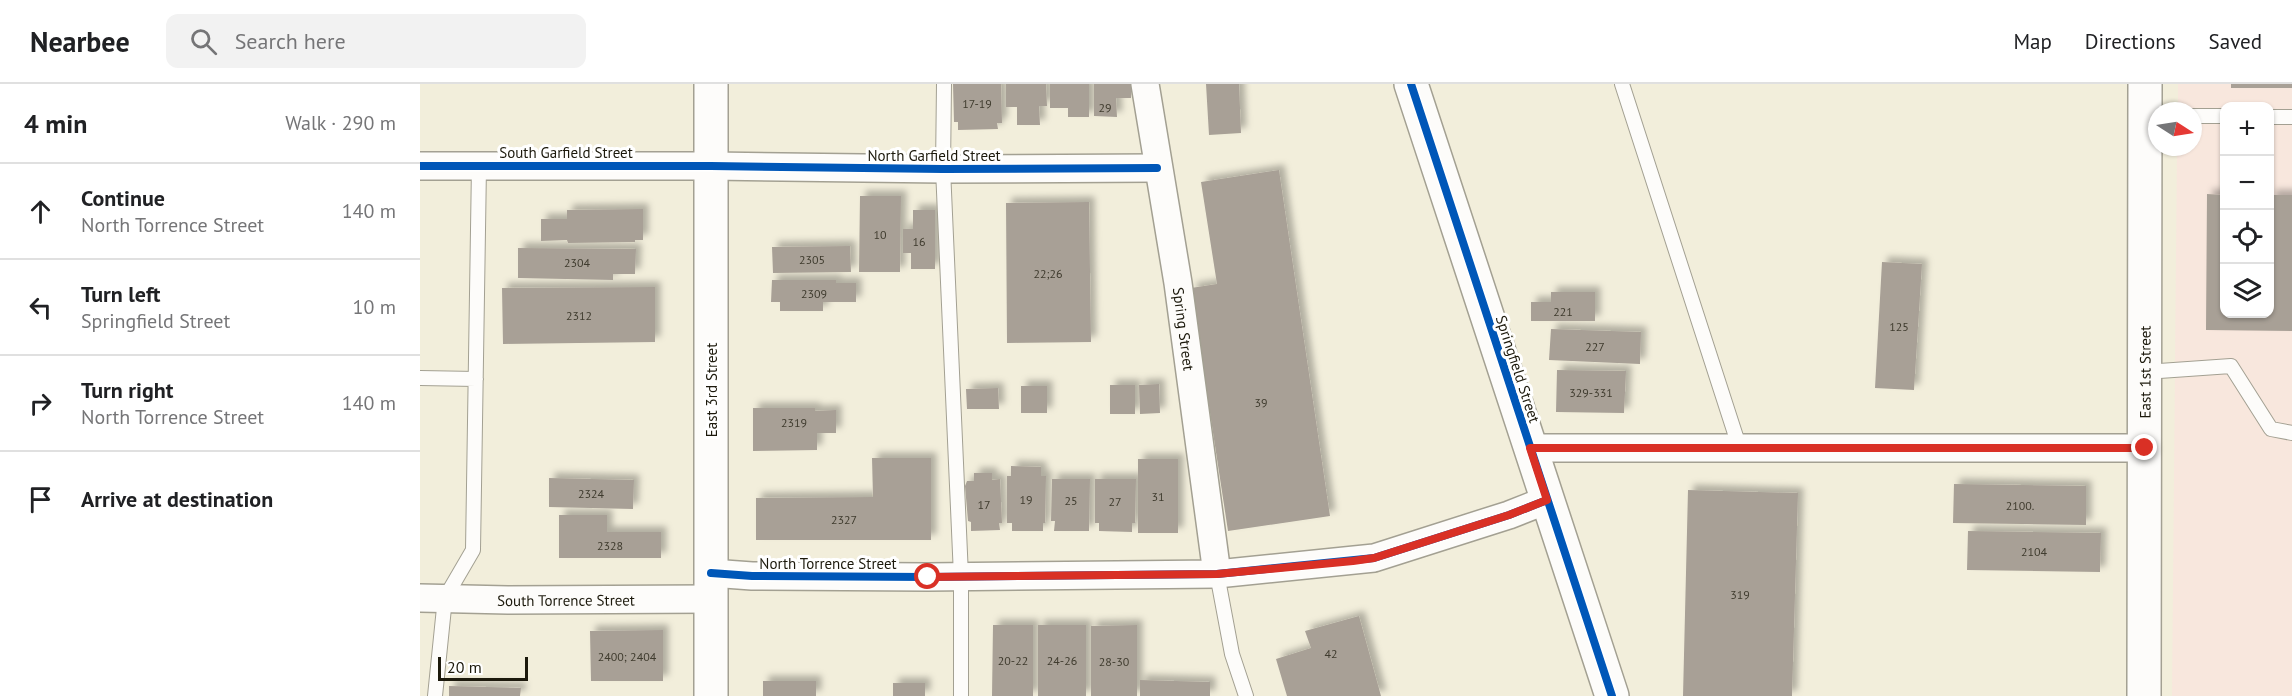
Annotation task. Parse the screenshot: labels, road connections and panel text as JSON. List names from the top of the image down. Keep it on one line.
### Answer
{"streets":{"main road":["Springfield Street","East 1st Street","East 3rd Street"],"street":["South Garfield Street","North Garfield Street","Spring Street","North Torrence Street","South Torrence Street"]},"crossings":[["South Garfield Street","North Garfield Street"],["South Garfield Street","East 3rd Street"],["North Garfield Street","Spring Street"],["North Garfield Street","East 3rd Street"],["Spring Street","North Torrence Street"],["Springfield Street","North Torrence Street"],["East 3rd Street","North Torrence Street"],["East 3rd Street","South Torrence Street"],["North Torrence Street","South Torrence Street"]],"house_numbers":["17-19","29","10","16","2305","2304","22;26","2309","221","2312","125","227","329-331","39","2319","2324","31","19","25","27","17","2100.","2327","2328","2104","319","42","2400; 2404","20-22","24-26","28-30"],"scale_bar":"20 m","north":"right","page":{"header":"Nearbee","search":"Search here","nav":["Map","Directions","Saved"],"heading":["4 min","Walk · 290 m"],"map_buttons":["+","−"],"list":[["Continue","North Torrence Street","140 m"],["Turn left","Springfield Street","10 m"],["Turn right","North Torrence Street","140 m"],"Arrive at destination"],"scale":"20 m"}}
